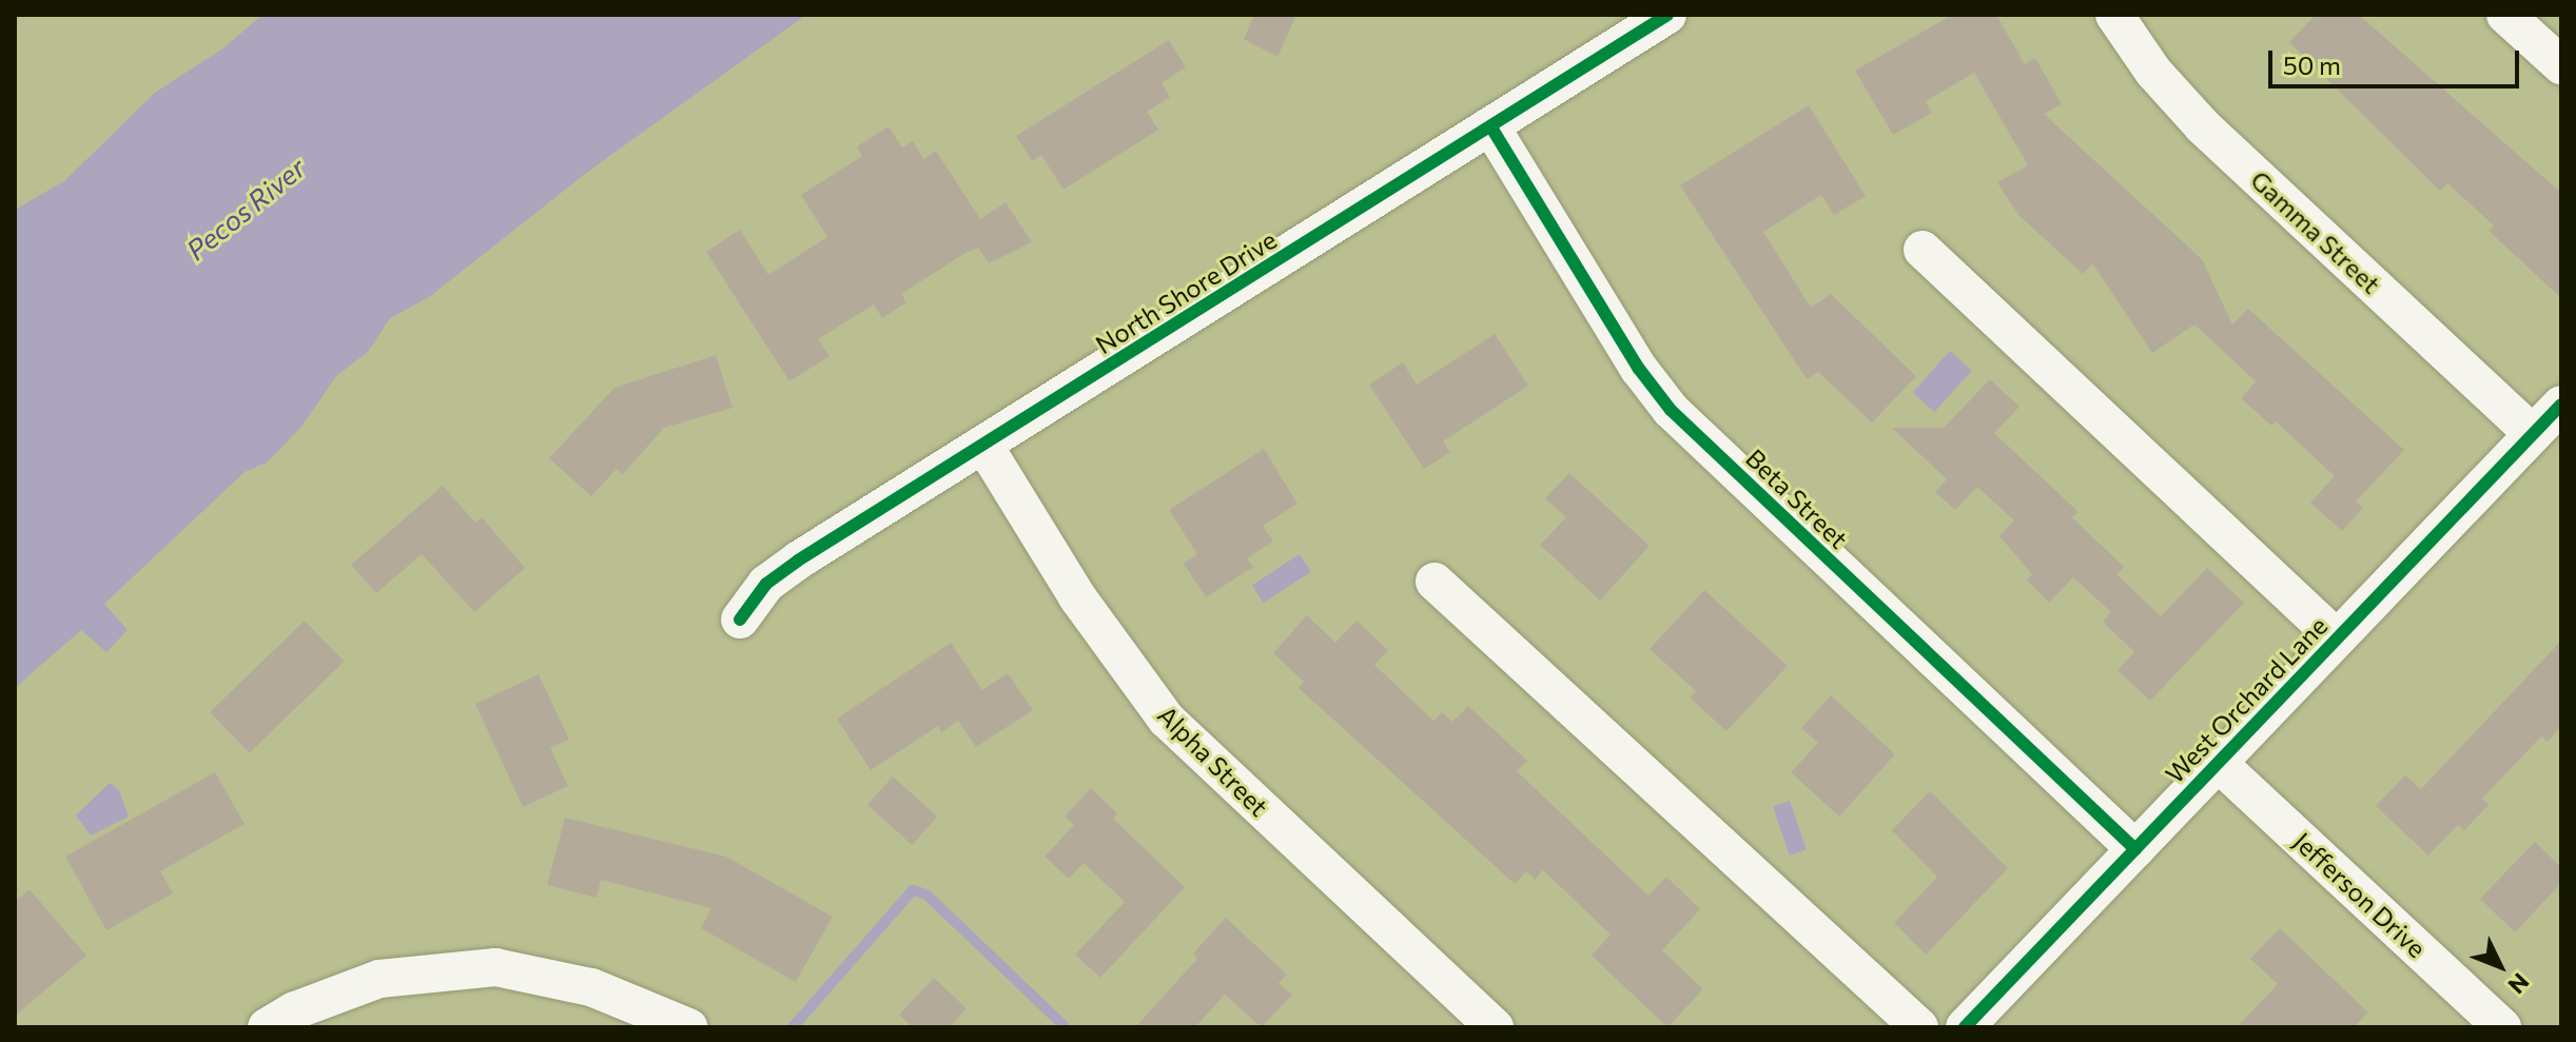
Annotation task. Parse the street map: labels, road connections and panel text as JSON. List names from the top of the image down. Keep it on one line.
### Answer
{"streets":{"street":["Gamma Street","North Shore Drive","Beta Street","West Orchard Lane","Alpha Street","Jefferson Drive"]},"crossings":[["Gamma Street","West Orchard Lane"],["North Shore Drive","Beta Street"],["North Shore Drive","Alpha Street"],["Beta Street","West Orchard Lane"],["West Orchard Lane","Jefferson Drive"]],"water":["Pecos River"],"scale_bar":"50 m","north":"bottom right"}
